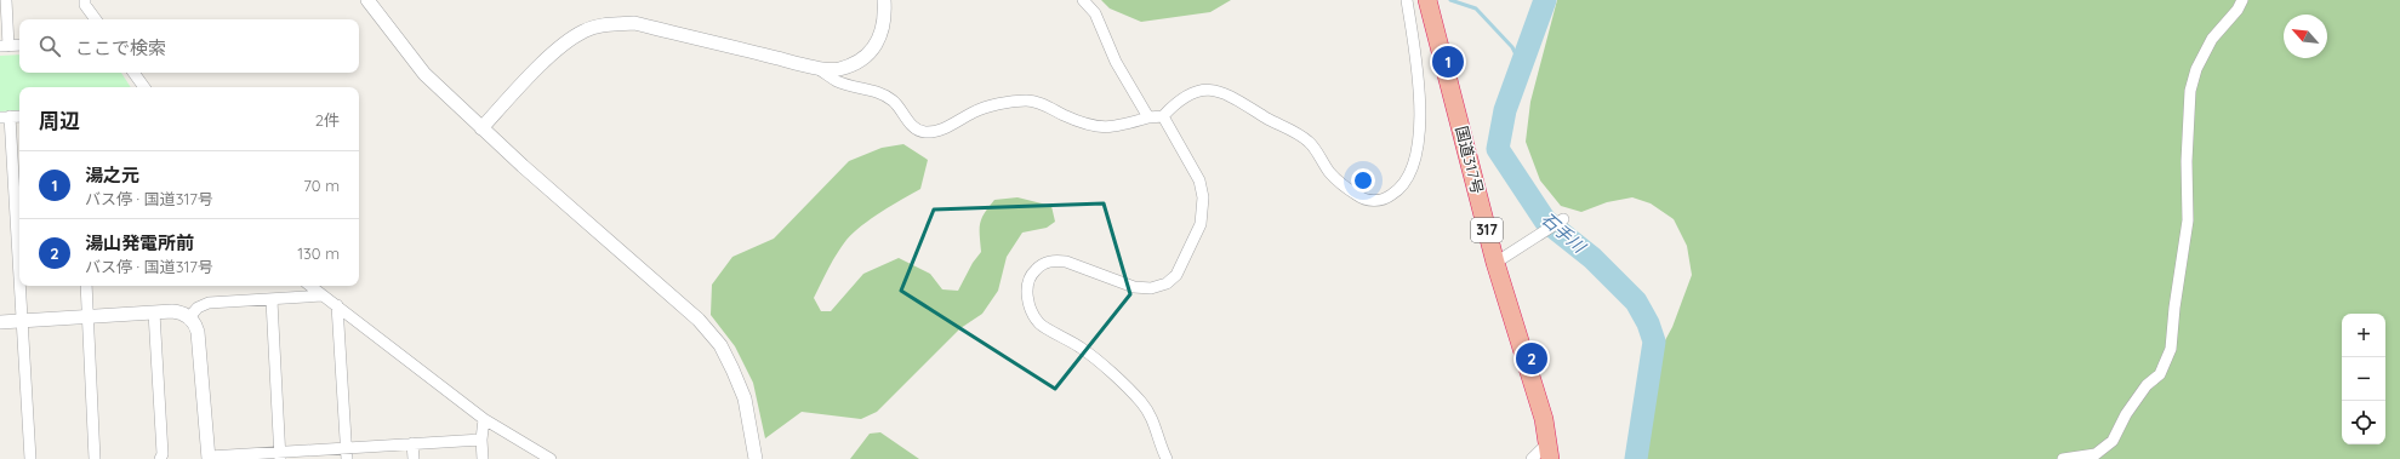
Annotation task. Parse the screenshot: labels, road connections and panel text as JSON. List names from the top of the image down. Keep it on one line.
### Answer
{"streets":{"highway":["国道317号","317"]},"water":["石手川"],"north":"top left","page":{"search":"ここで検索","pins":["1","2"],"heading":["周辺","2件"],"list":[{"mark":"1","name":"湯之元","note":"バス停 · 国道317号","value":"70 m"},{"mark":"2","name":"湯山発電所前","note":"バス停 · 国道317号","value":"130 m"}],"map_buttons":["+","−"]}}
